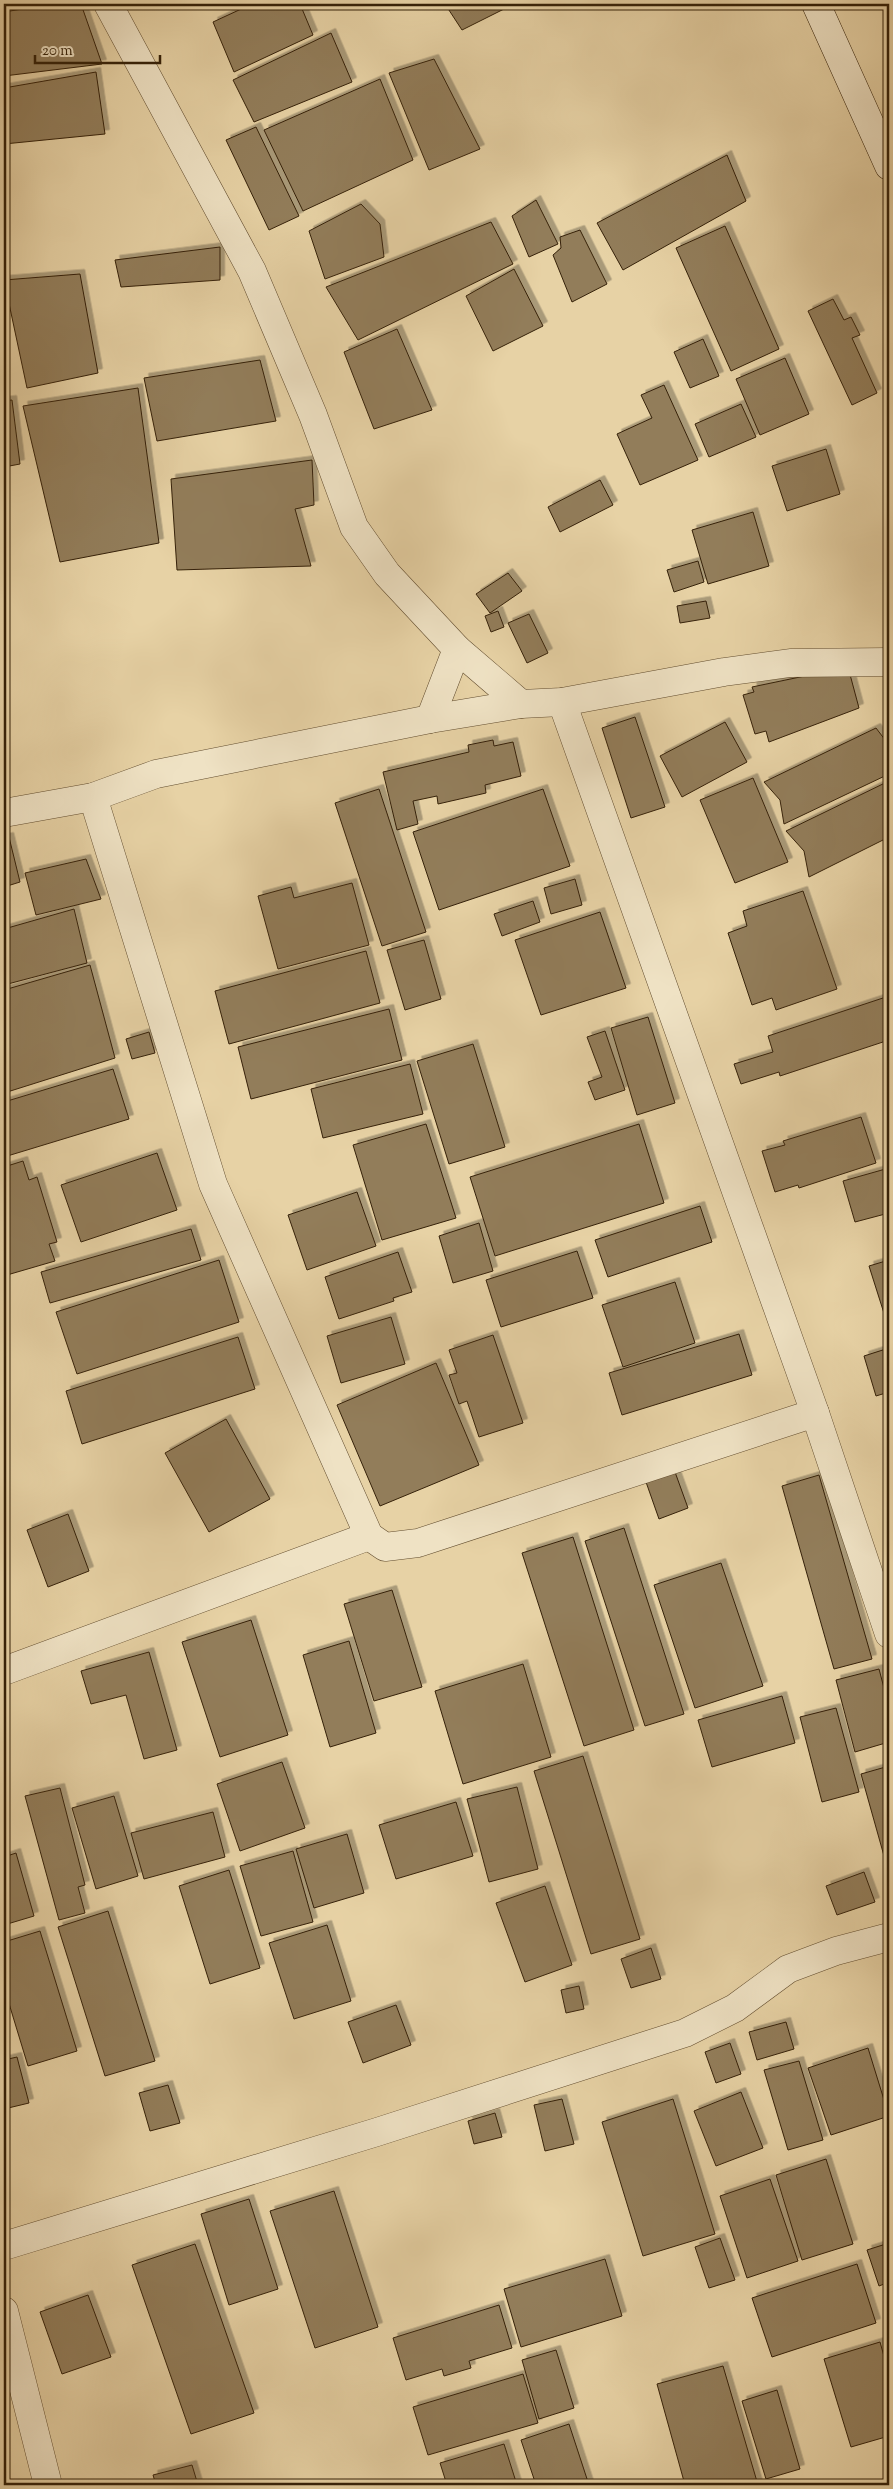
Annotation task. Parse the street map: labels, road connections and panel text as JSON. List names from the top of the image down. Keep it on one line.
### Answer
{"scale_bar":"20 m"}
